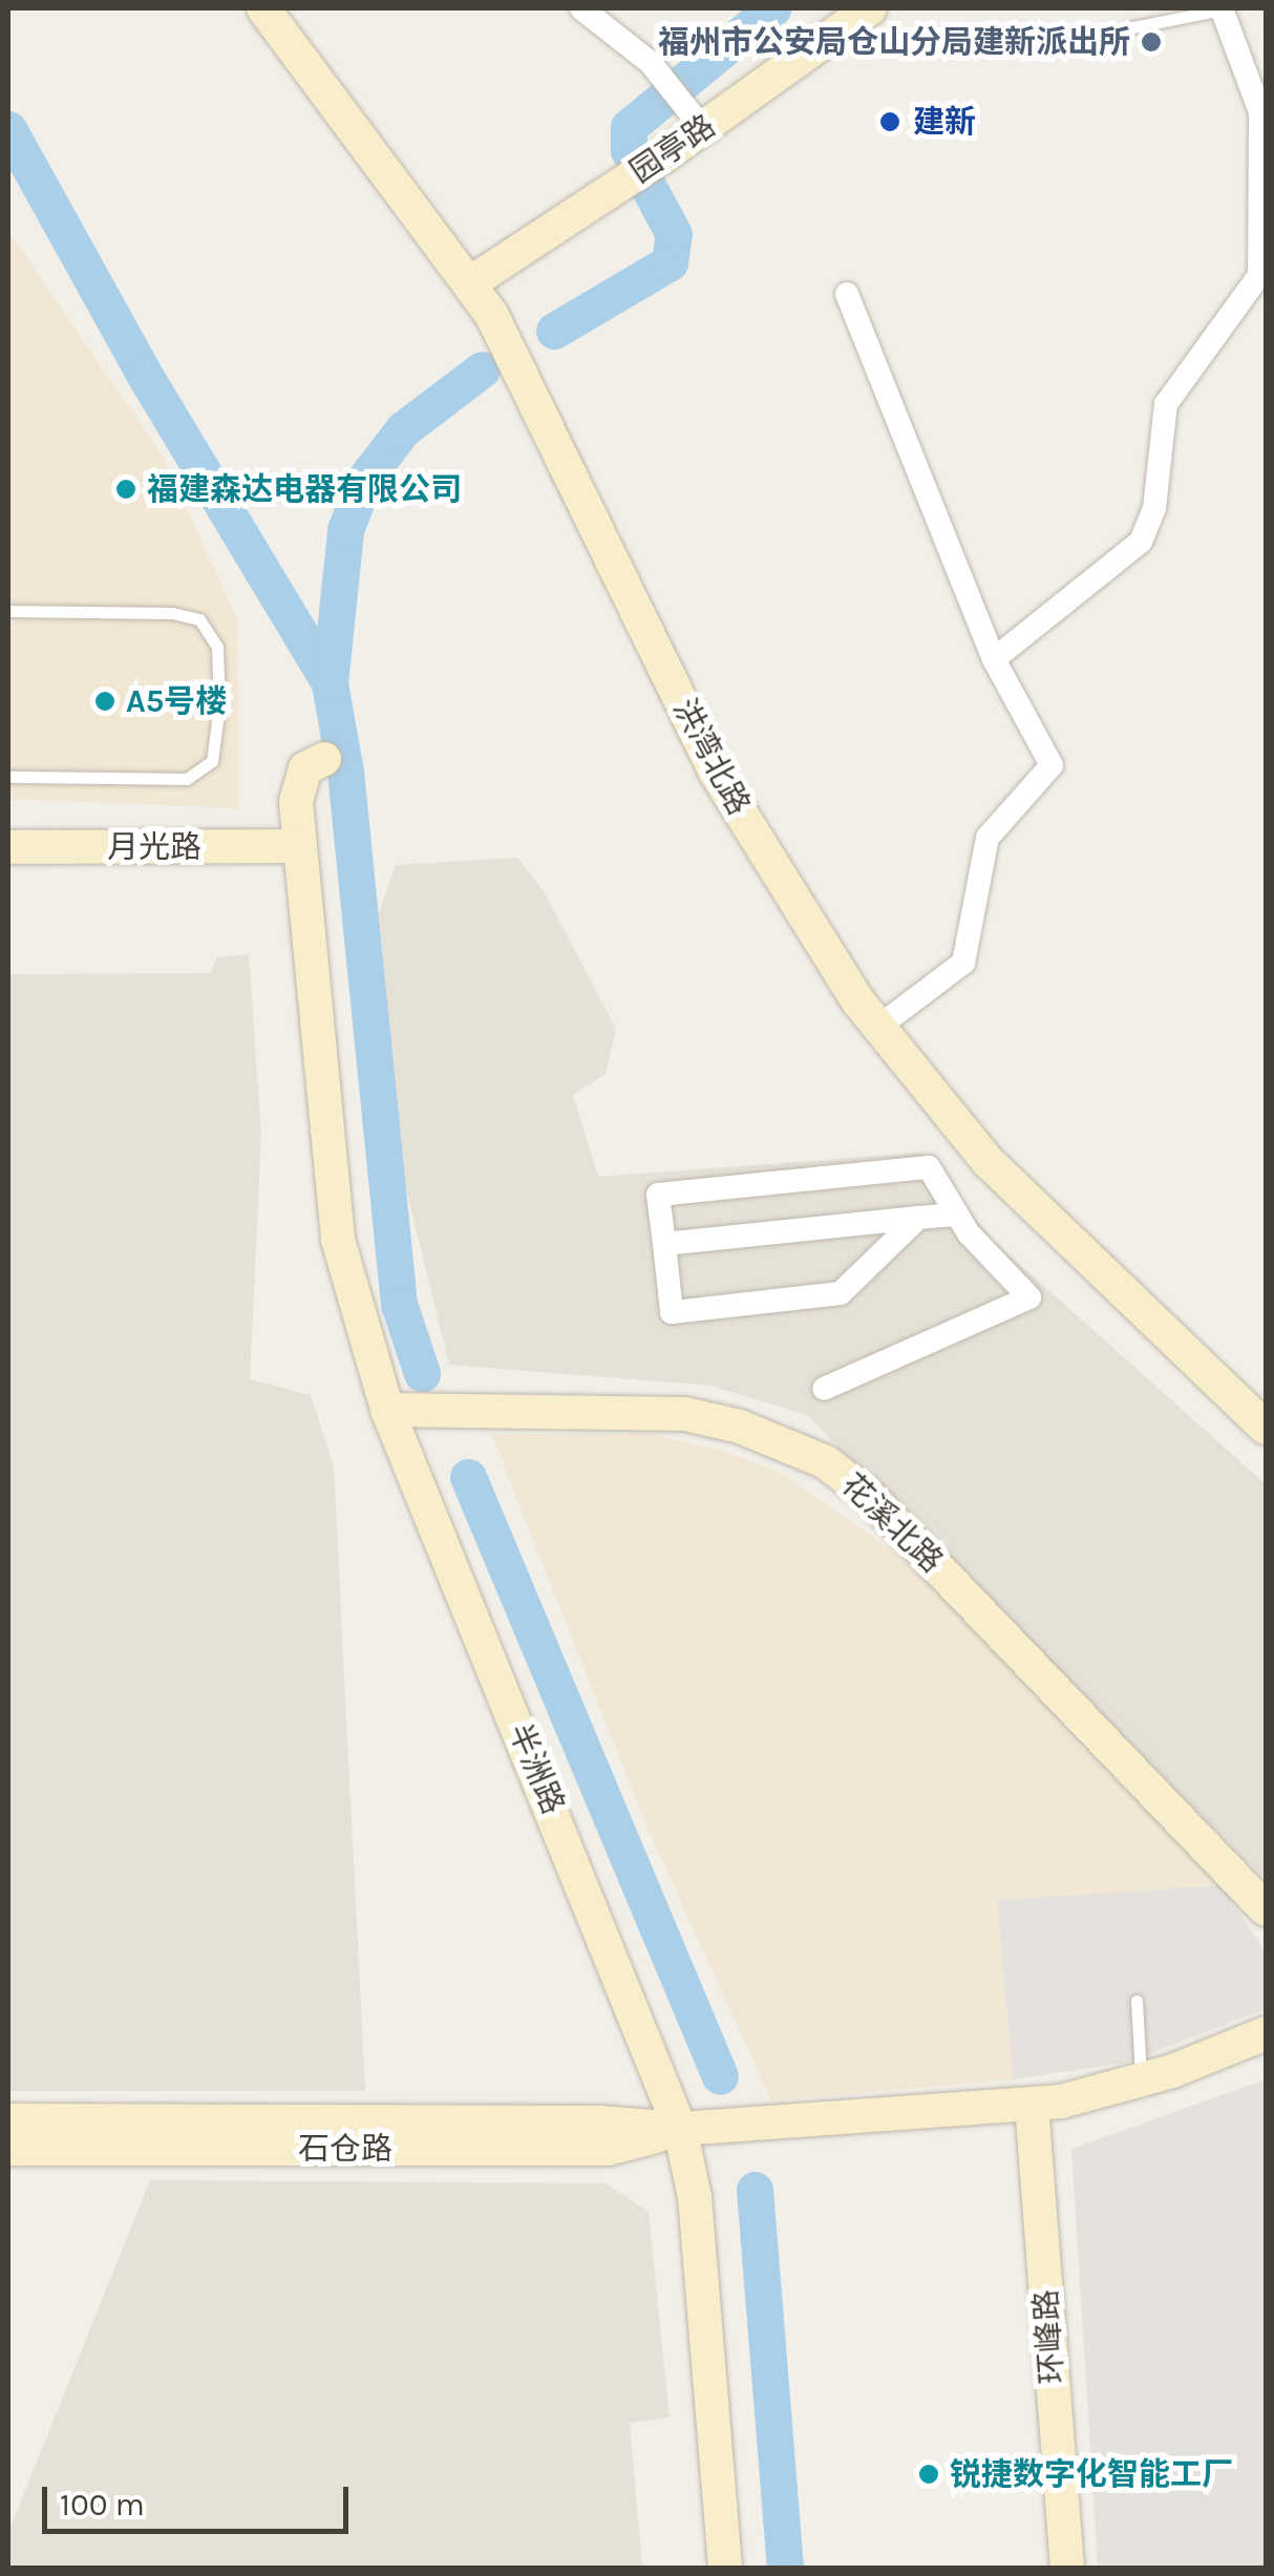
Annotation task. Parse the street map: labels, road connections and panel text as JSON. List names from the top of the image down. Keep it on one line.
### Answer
{"streets":{"street":["园亭路","洪湾北路","月光路","花溪北路","半洲路","石仓路","环峰路"]},"crossings":[["园亭路","洪湾北路"],["月光路","半洲路"],["花溪北路","半洲路"],["半洲路","石仓路"],["石仓路","环峰路"]],"places":["福州市公安局仓山分局建新派出所","建新","福建森达电器有限公司","A5号楼","锐捷数字化智能工厂"],"scale_bar":"100 m"}
